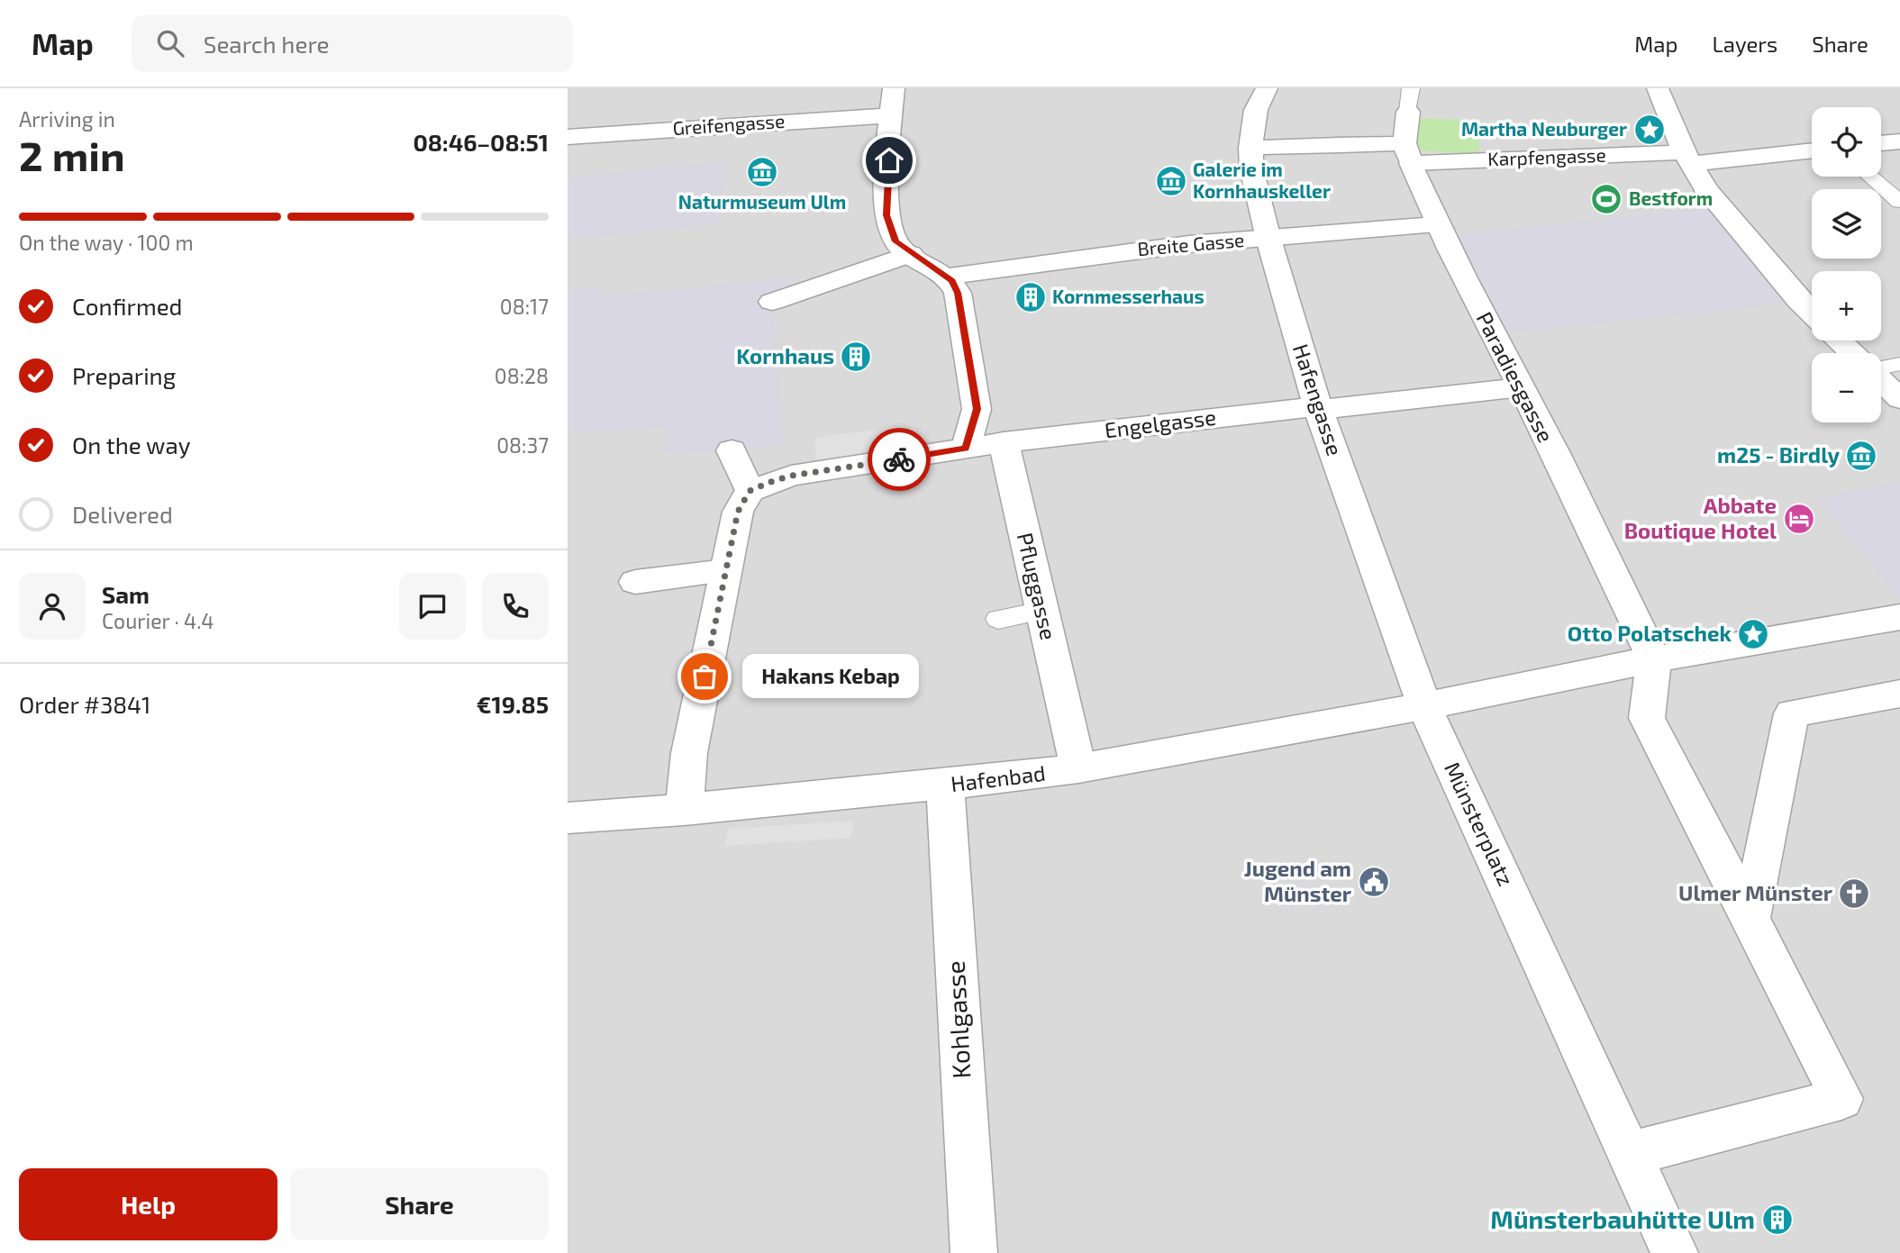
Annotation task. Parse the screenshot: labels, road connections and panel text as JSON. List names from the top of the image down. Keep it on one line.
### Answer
{"streets":{"street":["Greifengasse","Karpfengasse","Breite Gasse","Paradiesgasse","Hafengasse","Engelgasse","Pfluggasse","Hafenbad","Münsterplatz","Kohlgasse"]},"crossings":[["Karpfengasse","Paradiesgasse"],["Karpfengasse","Hafengasse"],["Breite Gasse","Paradiesgasse"],["Breite Gasse","Hafengasse"],["Paradiesgasse","Engelgasse"],["Hafengasse","Engelgasse"],["Hafengasse","Hafenbad"],["Hafengasse","Münsterplatz"],["Engelgasse","Pfluggasse"],["Pfluggasse","Hafenbad"],["Hafenbad","Münsterplatz"],["Hafenbad","Kohlgasse"]],"places":{"place":["Martha Neuburger","Otto Polatschek"],"museum":["Naturmuseum Ulm","Galerie im Kornhauskeller","m25 - Birdly"],"sports":["Bestform"],"building":["Kornmesserhaus","Kornhaus","Münsterbauhütte Ulm"],"hotel":["Abbate Boutique Hotel"],"other":["Hakans Kebap"],"public building":["Jugend am Münster"],"church":["Ulmer Münster"]},"page":{"header":"Map","search":"Search here","nav":["Map","Layers","Share"],"heading":["2 min","Arriving in","08:46–08:51"],"panel":["Sam","Courier · 4.4","Order #3841","€19.85"],"map_buttons":["+","−"],"bar":"On the way · 100 m","list":[["Confirmed","08:17"],["Preparing","08:28"],["On the way","08:37"],"Delivered"],"bubble":"Hakans Kebap","buttons":["Help","Share"]}}
